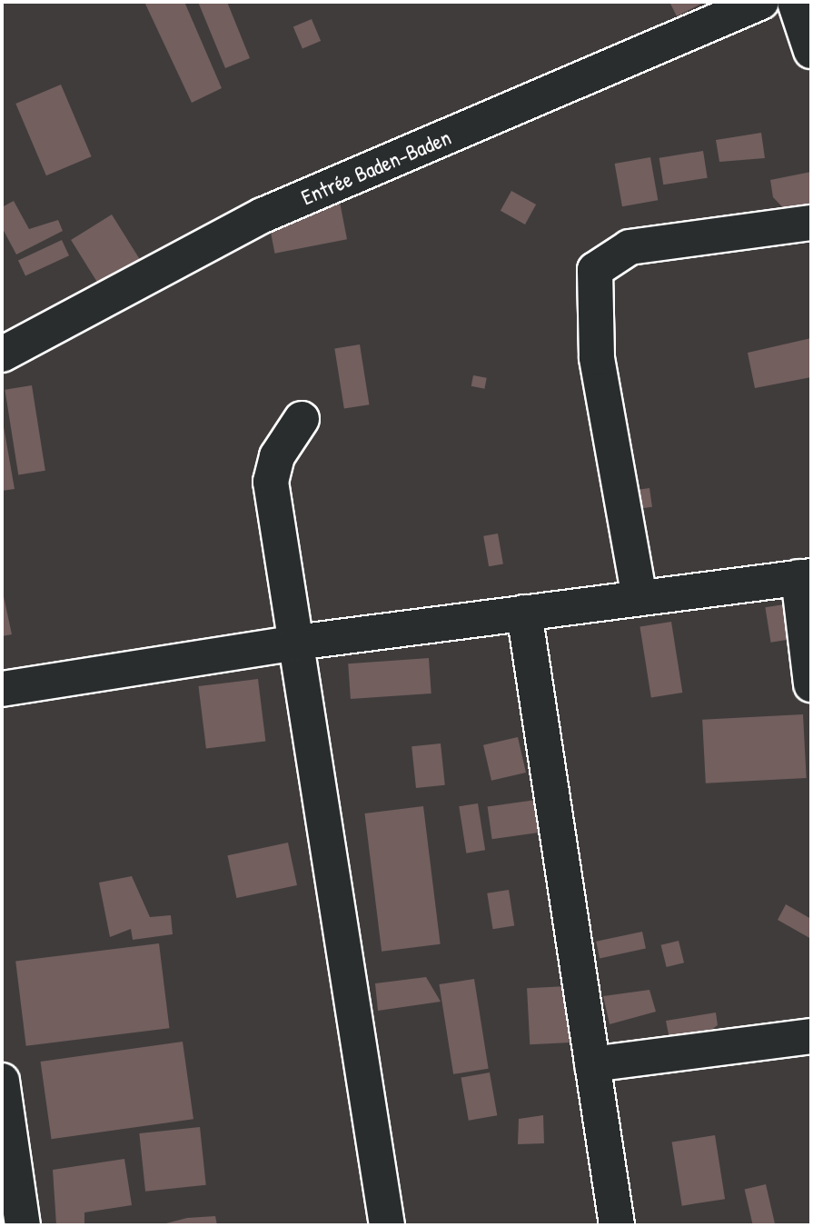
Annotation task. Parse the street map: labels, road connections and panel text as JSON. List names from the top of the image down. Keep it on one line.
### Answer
{"streets":{"street":["Entrée Baden-Baden"]}}
